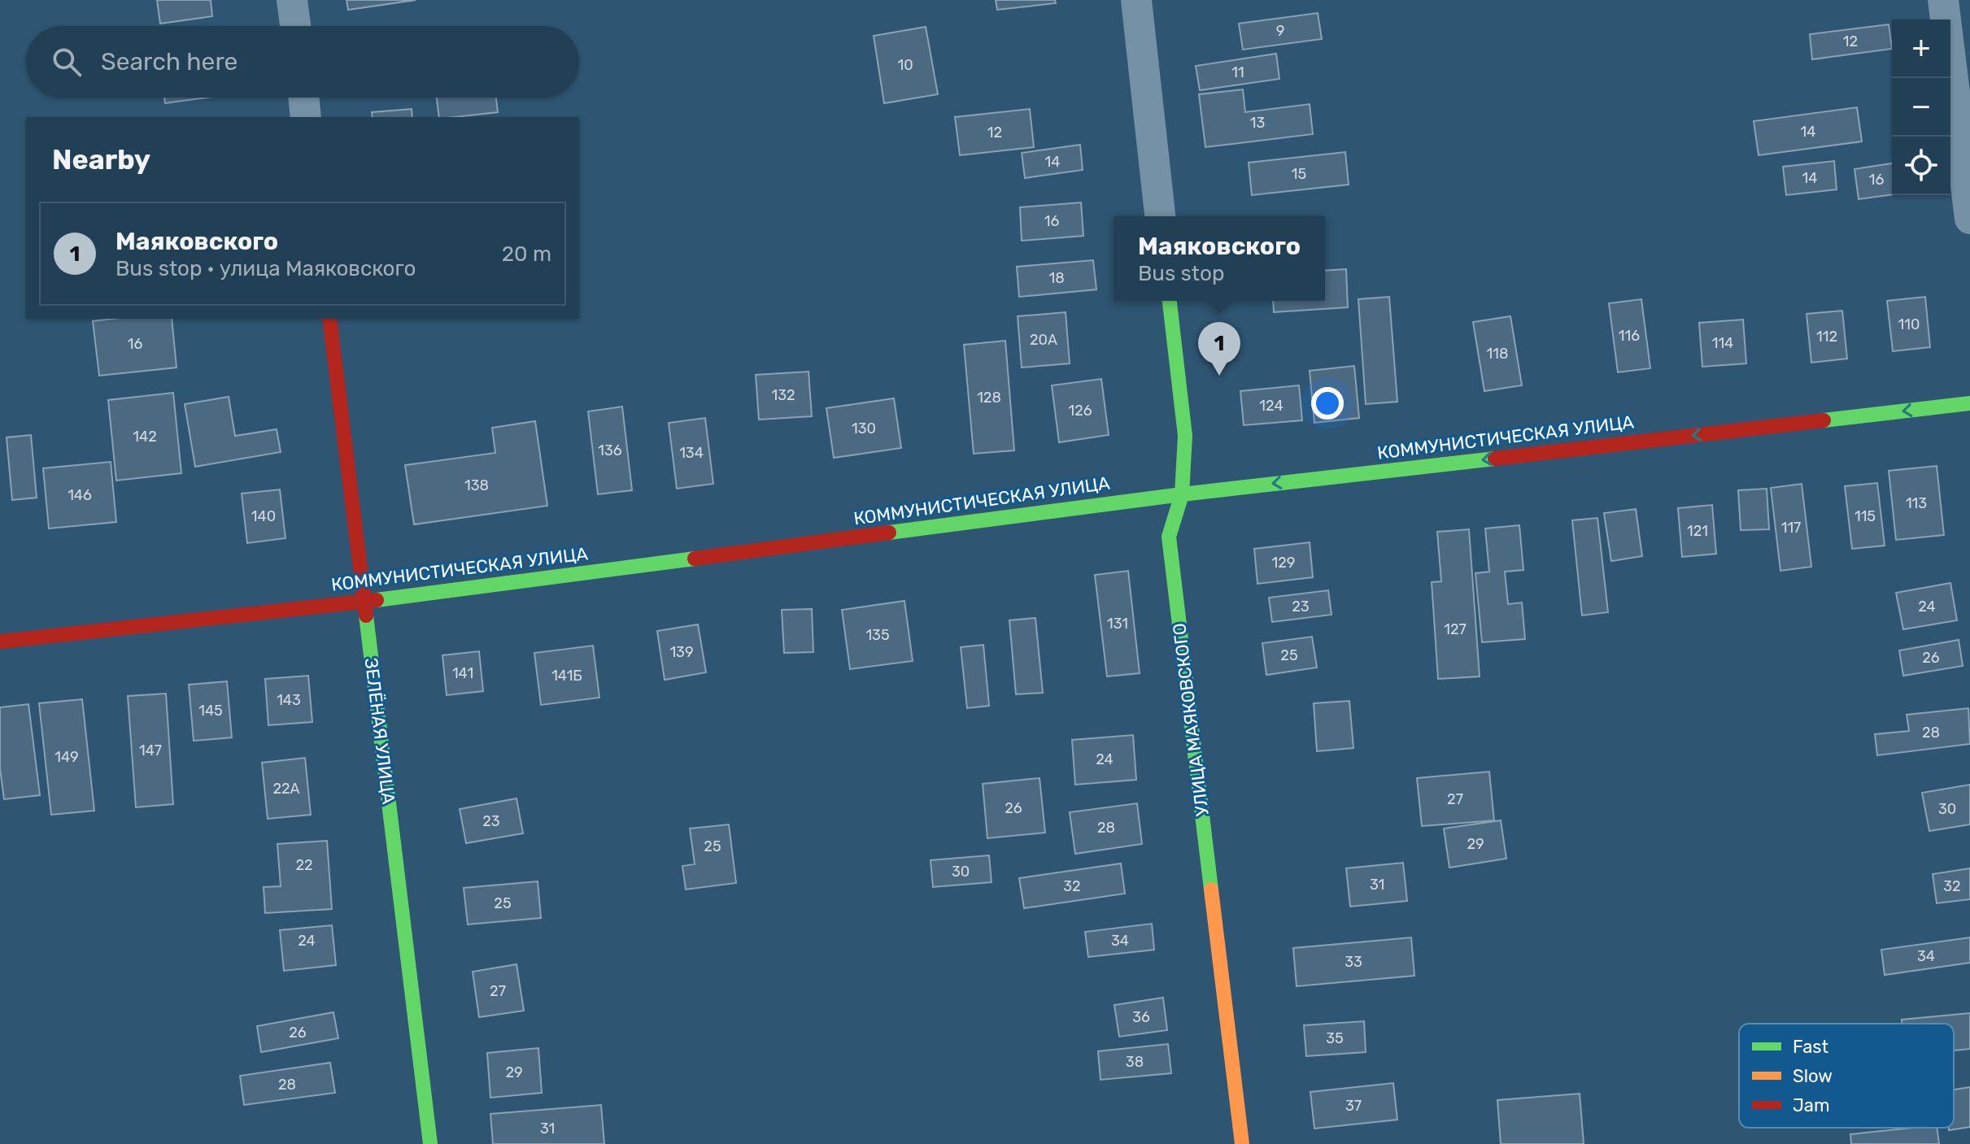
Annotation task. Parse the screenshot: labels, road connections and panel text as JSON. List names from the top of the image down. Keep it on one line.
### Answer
{"streets":{"street":["КОММУНИСТИЧЕСКАЯ УЛИЦА","УЛИЦА МАЯКОВСКОГО","ЗЕЛЁНАЯ УЛИЦА"]},"crossings":[["КОММУНИСТИЧЕСКАЯ УЛИЦА","УЛИЦА МАЯКОВСКОГО"],["КОММУНИСТИЧЕСКАЯ УЛИЦА","ЗЕЛЁНАЯ УЛИЦА"]],"one_way":["КОММУНИСТИЧЕСКАЯ УЛИЦА"],"house_numbers":["9","12","10","11","13","14","12","14","15","14","16","16","18","110","116","112","20А","114","16","118","132","128","124","126","130","142","136","134","138","146","113","140","115","117","121","129","23","24","131","127","135","139","25","26","141","141Б","143","145","28","147","149","24","22А","27","26","30","23","28","29","25","22","30","31","32","32","25","24","34","34","33","27","36","26","35","38","29","28","37","31"],"legend":["Fast","Slow","Jam"],"page":{"map_buttons":["+","−"],"search":"Search here","heading":"Nearby","list":[{"mark":"1","name":"Маяковского","note":"Bus stop · улица Маяковского","value":"20 m"}],"popup":["Маяковского","Bus stop"],"pins":"1"}}
